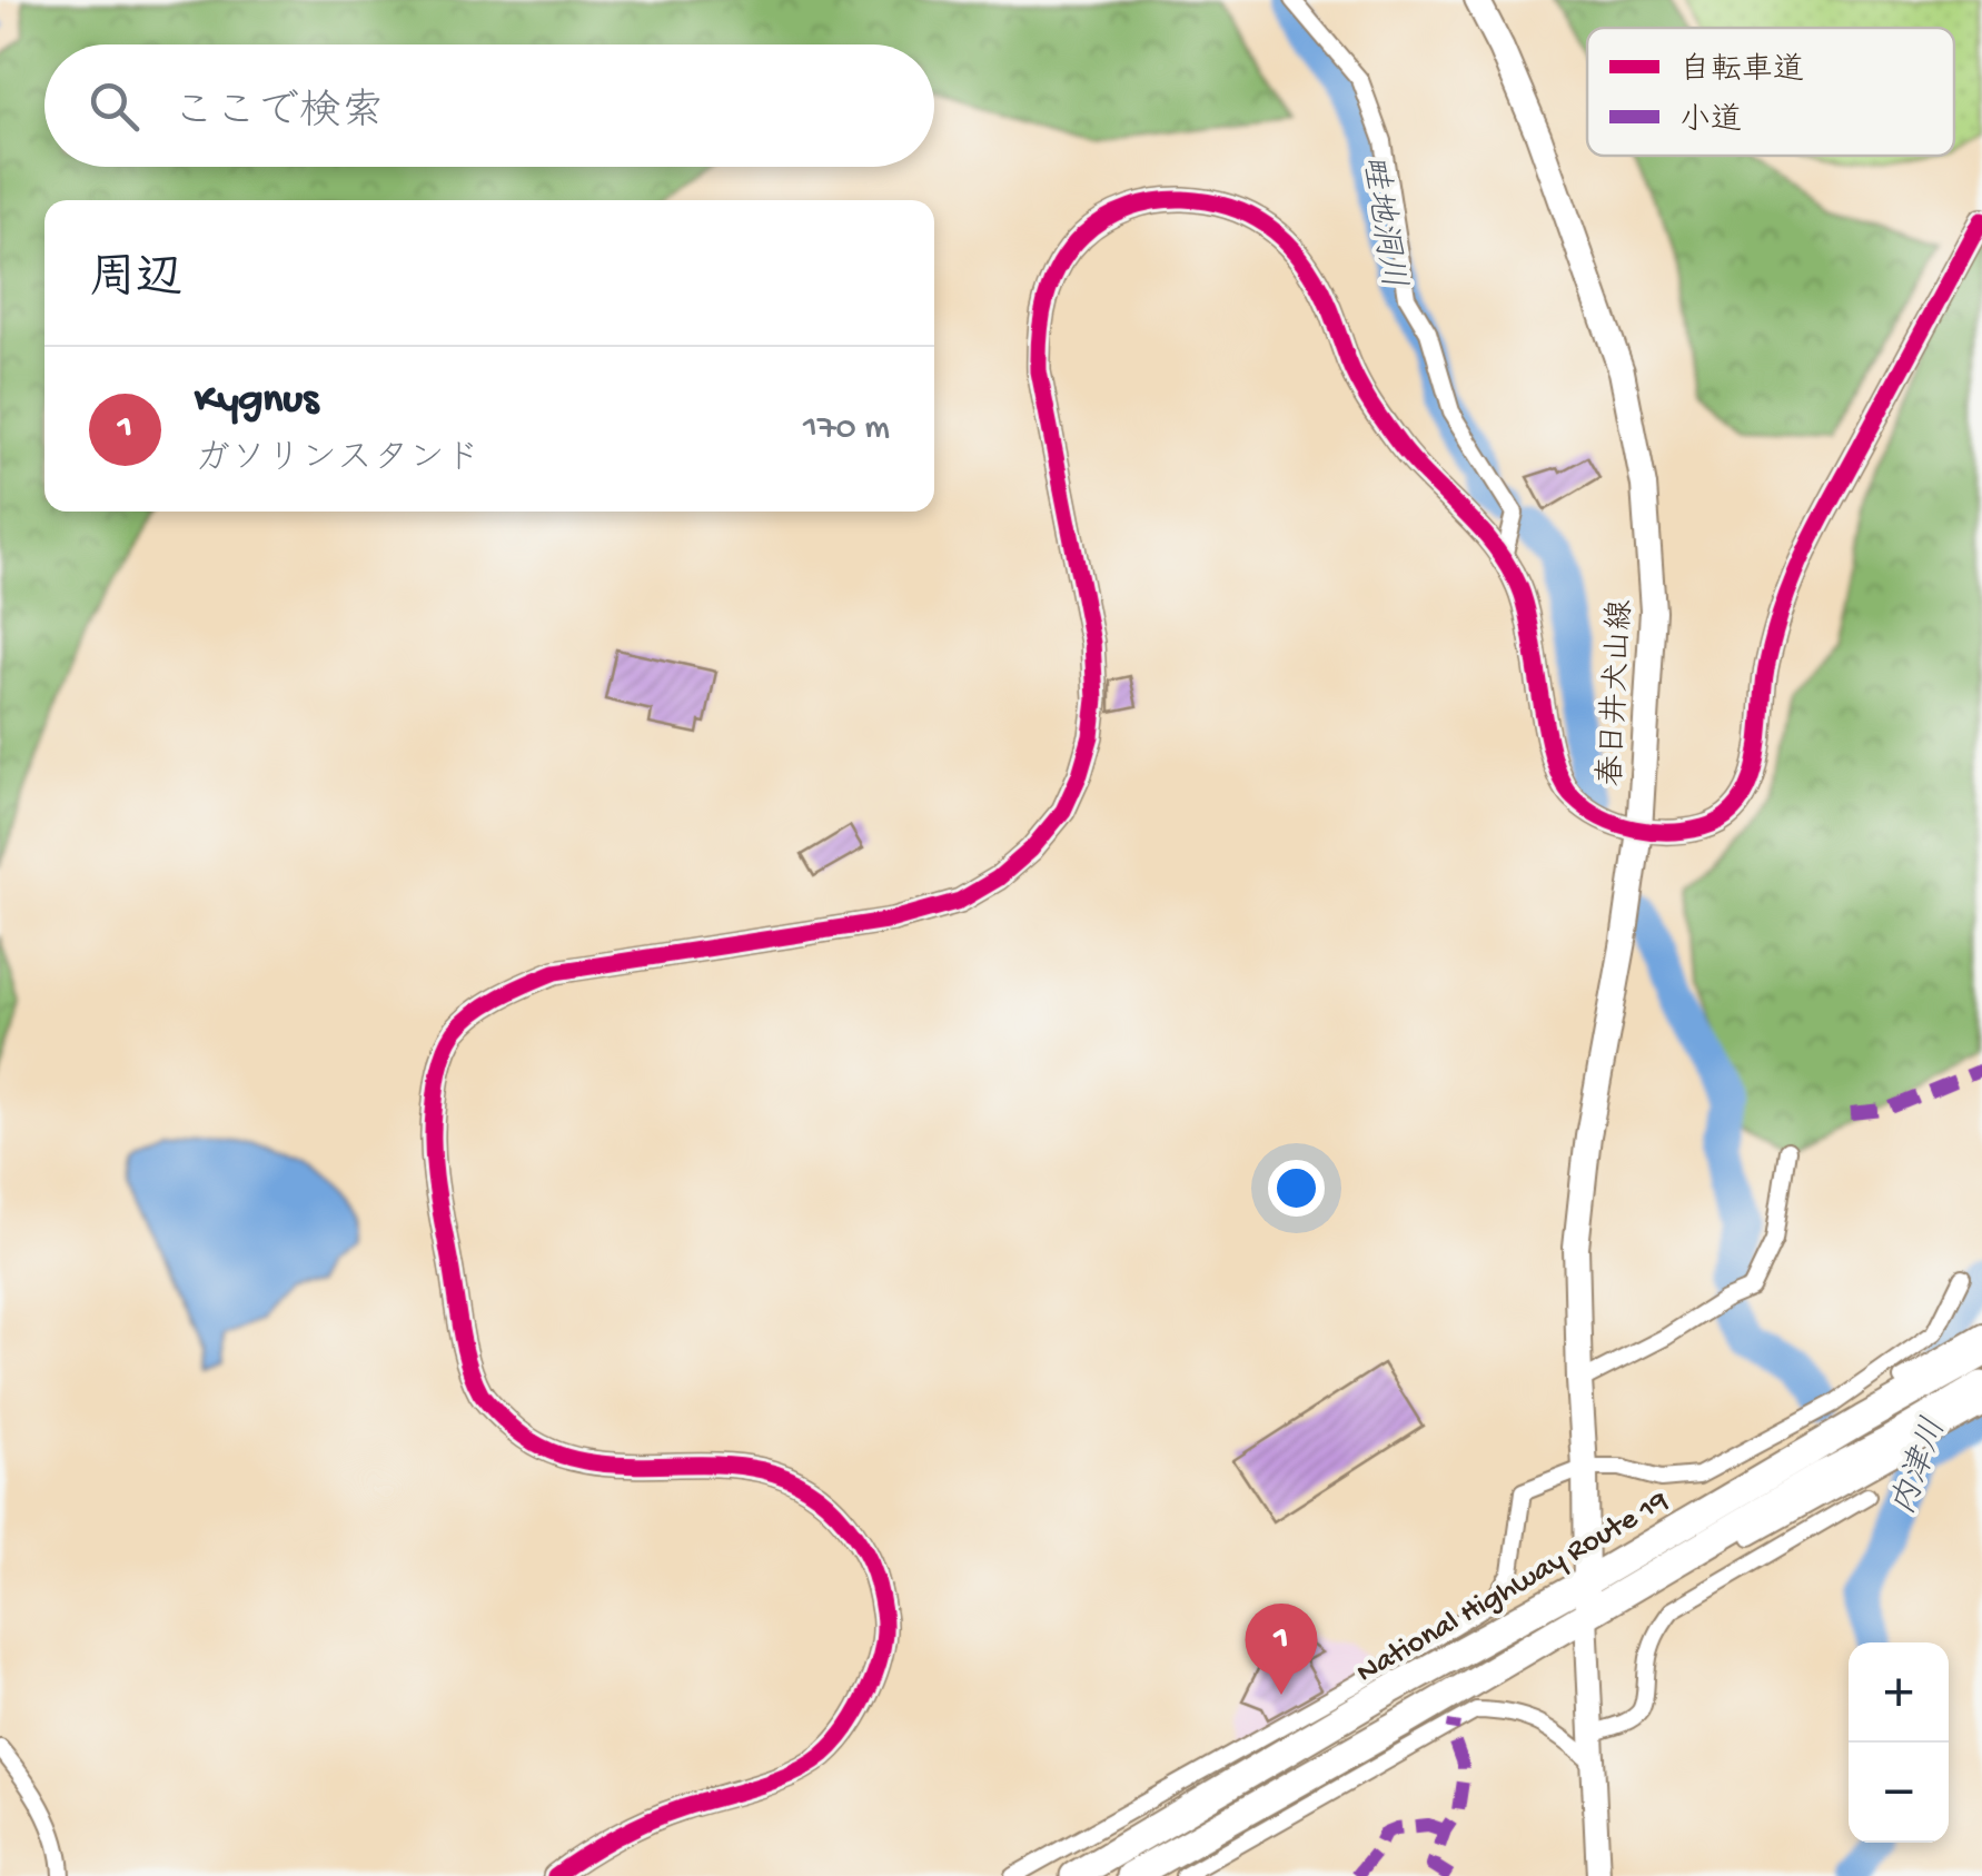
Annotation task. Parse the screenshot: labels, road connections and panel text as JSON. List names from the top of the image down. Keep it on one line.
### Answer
{"streets":{"highway":["National Highway Route 19"],"main road":["春日井犬山線"]},"crossings":[["春日井犬山線","National Highway Route 19"]],"water":["畦地洞川","内津川"],"legend":["自転車道","小道"],"page":{"search":"ここで検索","heading":"周辺","list":[{"mark":"1","name":"Kygnus","note":"ガソリンスタンド","value":"170 m"}],"pins":"1","map_buttons":["+","−"]}}
